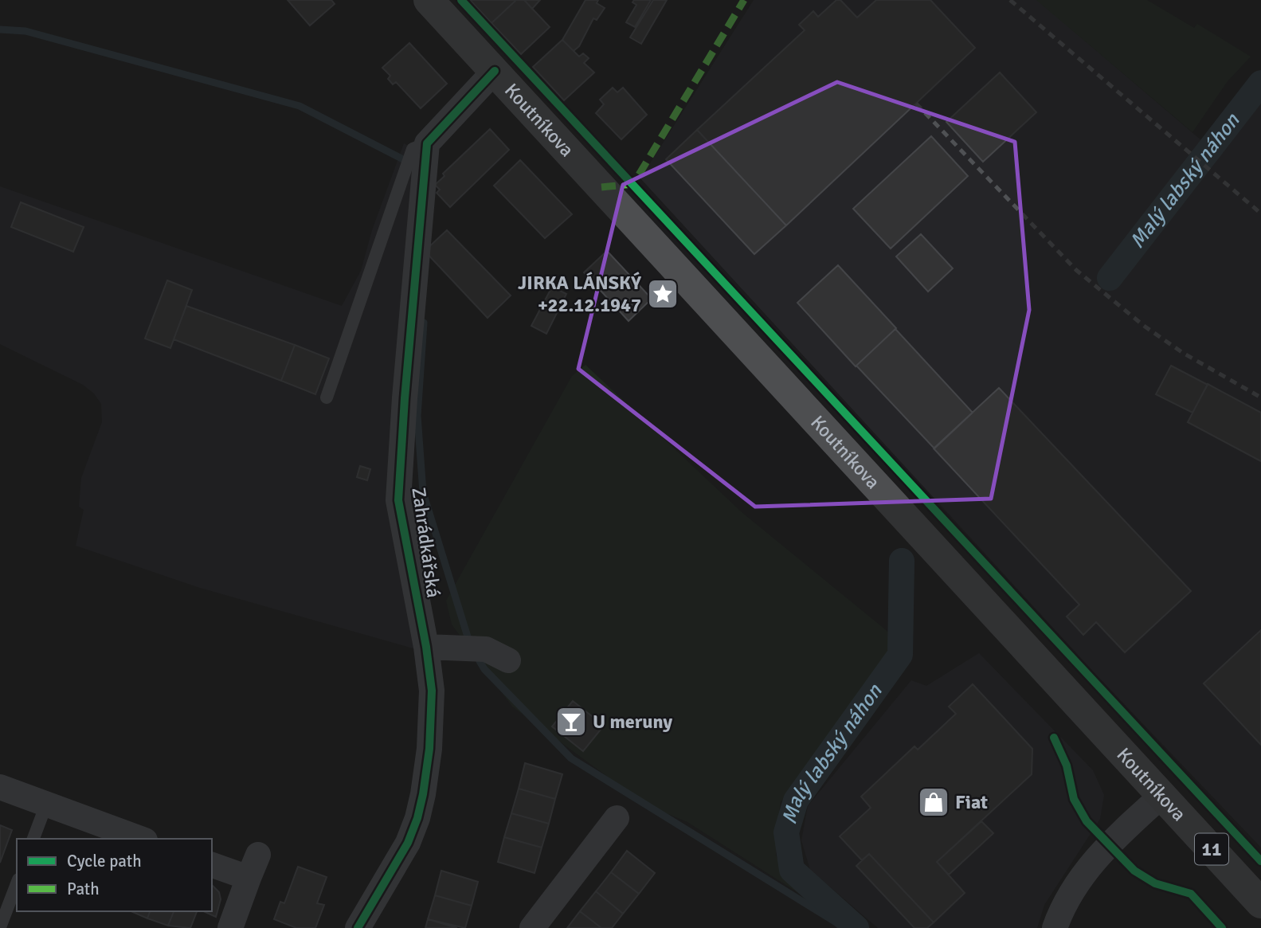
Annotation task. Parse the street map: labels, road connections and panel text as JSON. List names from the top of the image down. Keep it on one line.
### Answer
{"streets":{"main road":["Koutníkova","11"],"street":["Zahrádkářská"]},"water":["Malý labský náhon"],"places":{"place":["JIRKA LÁNSKÝ +22.12.1947"],"bar":["U meruny"],"shop":["Fiat"]},"legend":["Cycle path","Path"]}
